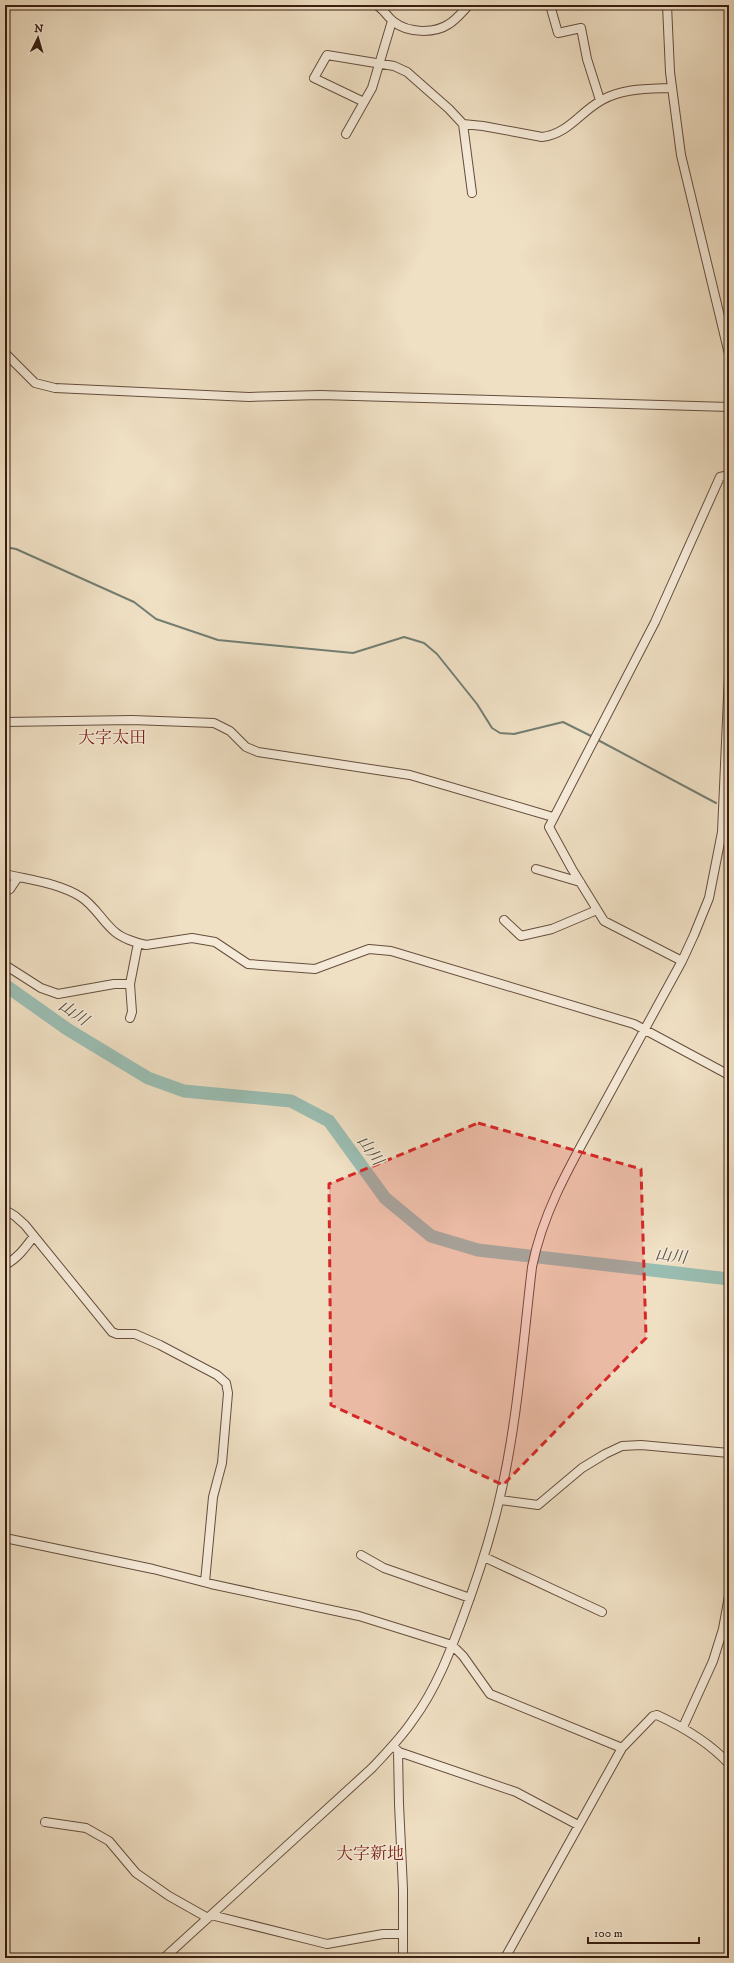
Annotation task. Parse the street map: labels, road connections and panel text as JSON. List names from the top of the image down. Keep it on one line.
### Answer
{"districts":["大字太田","大字新地"],"water":["山川"],"scale_bar":"100 m","north":"top"}
